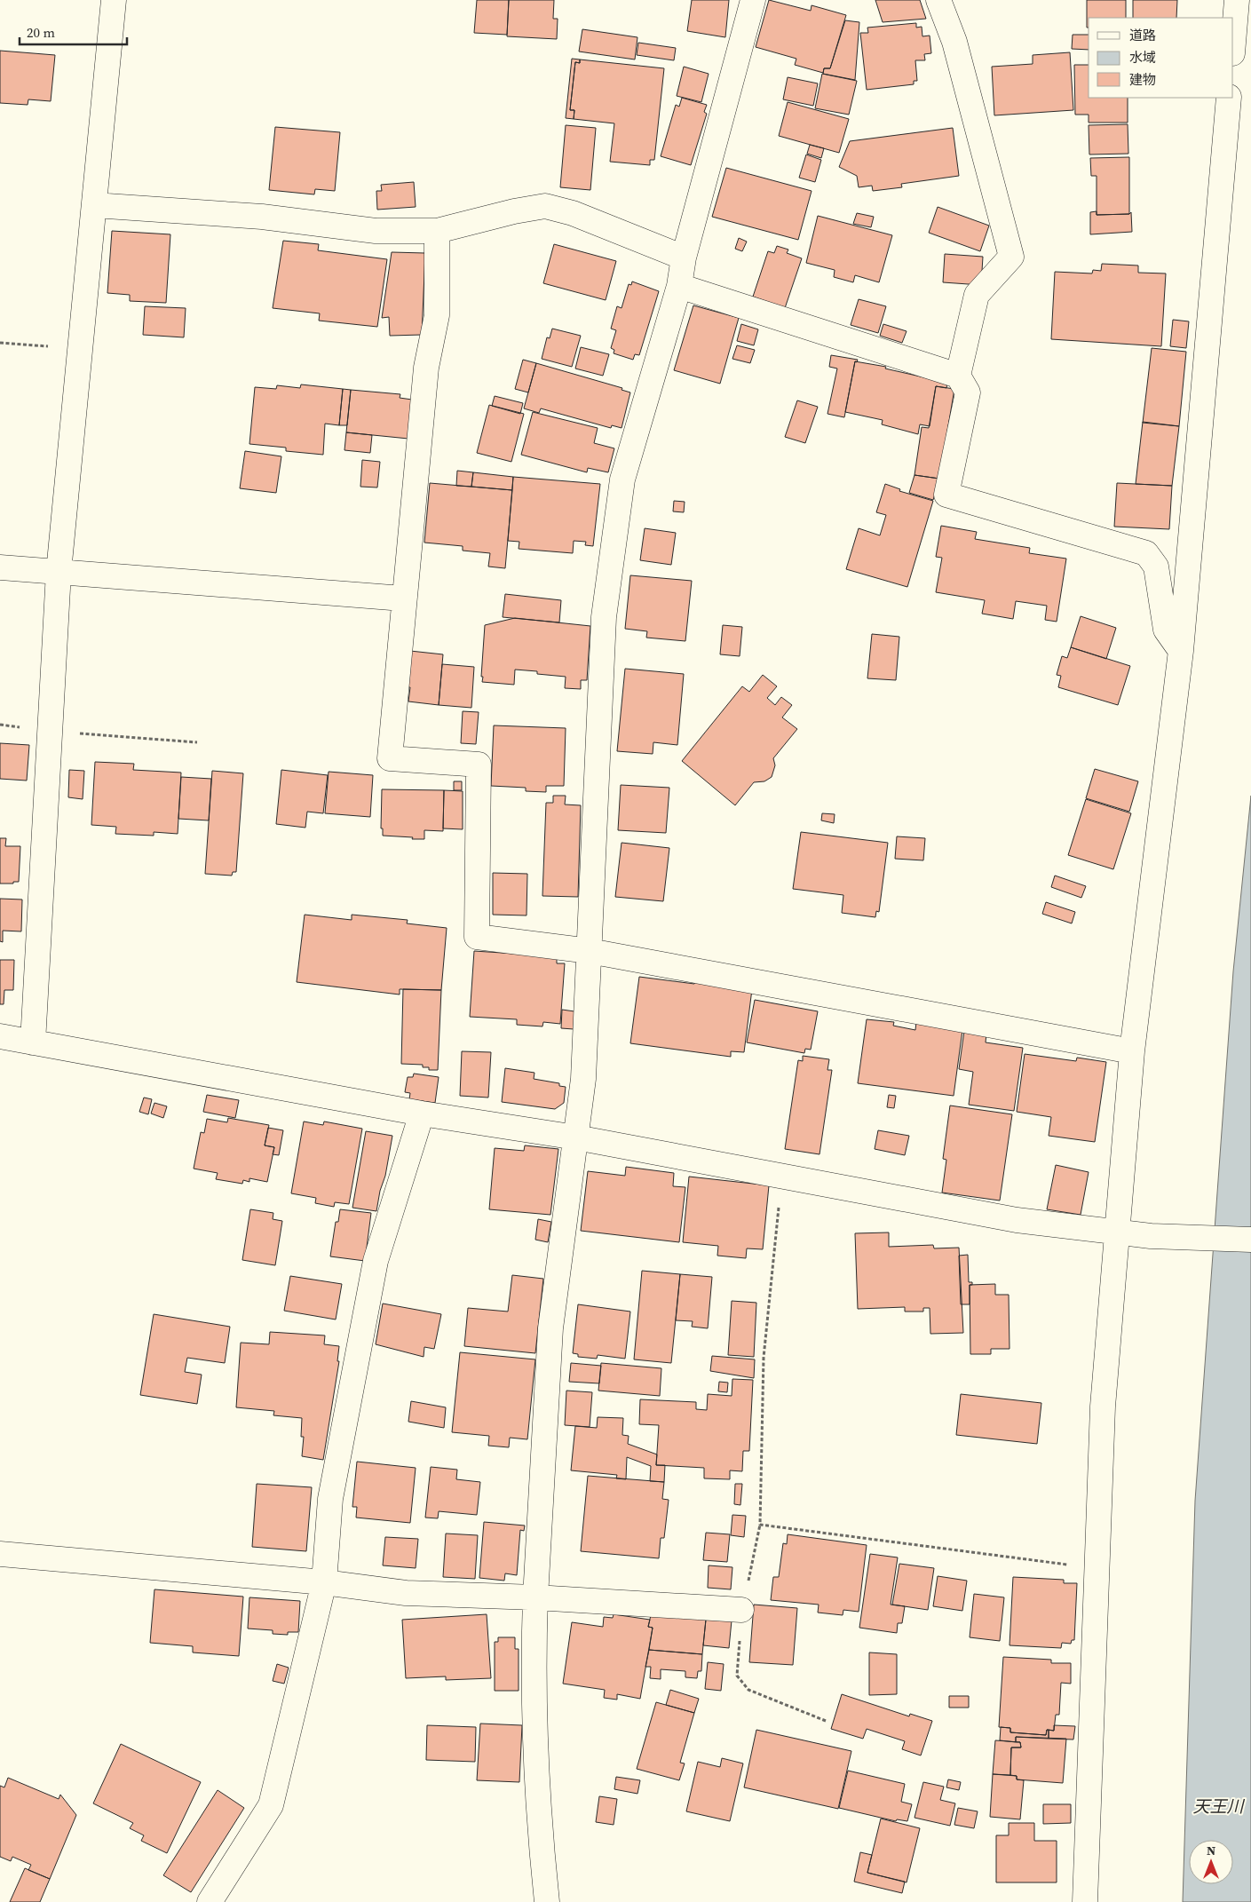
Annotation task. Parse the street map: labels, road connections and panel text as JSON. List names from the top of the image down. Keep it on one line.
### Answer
{"water":["天王川"],"legend":["道路","水域","建物"],"scale_bar":"20 m","north":"top"}
